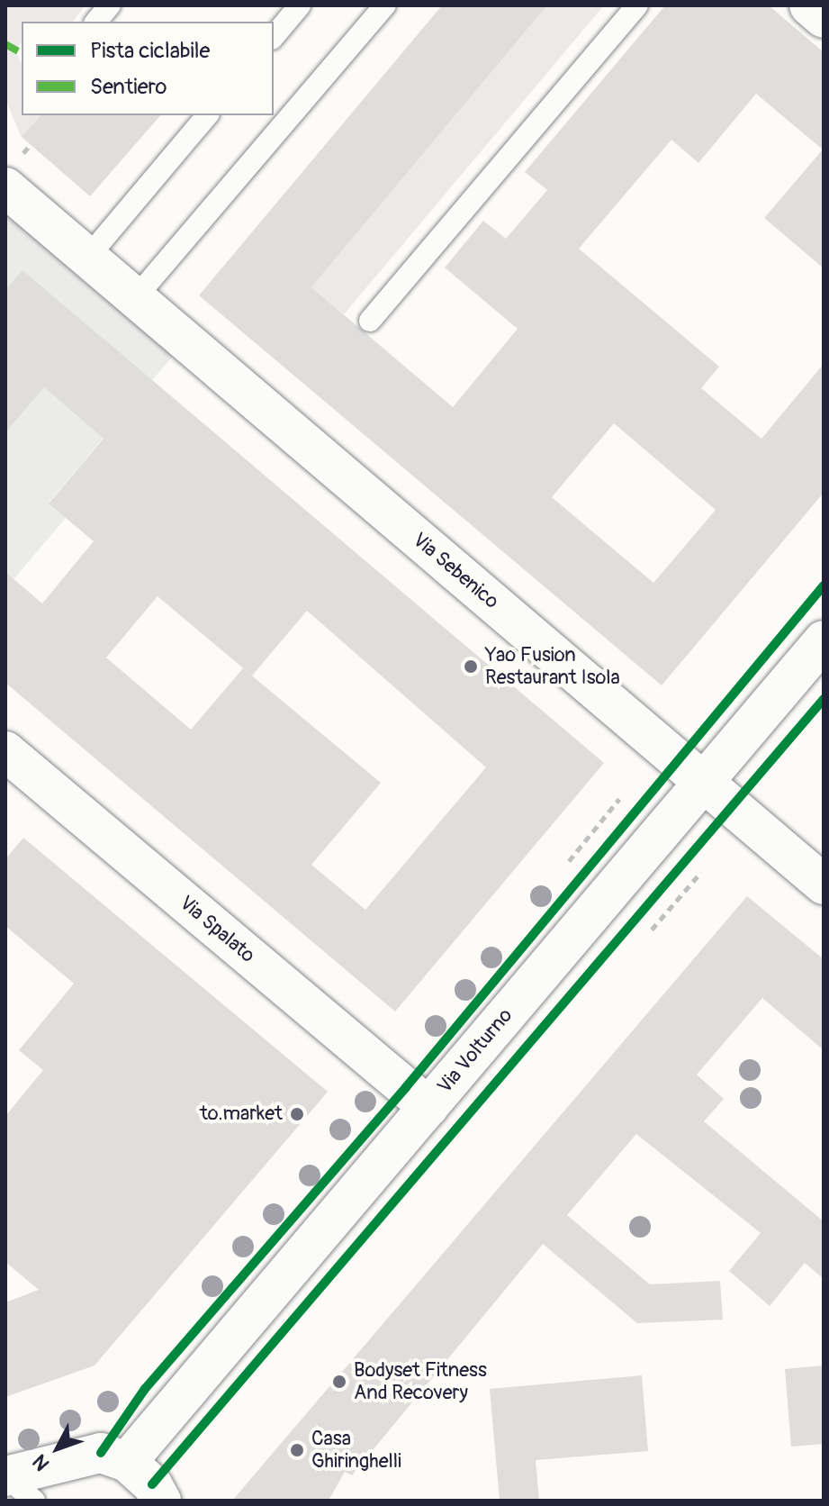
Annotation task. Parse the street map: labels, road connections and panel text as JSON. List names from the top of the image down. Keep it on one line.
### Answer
{"streets":{"street":["Via Sebenico","Via Spalato","Via Volturno"]},"crossings":[["Via Sebenico","Via Volturno"],["Via Spalato","Via Volturno"]],"places":["Yao Fusion Restaurant Isola","to.market","Bodyset Fitness And Recovery","Casa Ghiringhelli"],"legend":["Pista ciclabile","Sentiero"],"north":"bottom left"}
